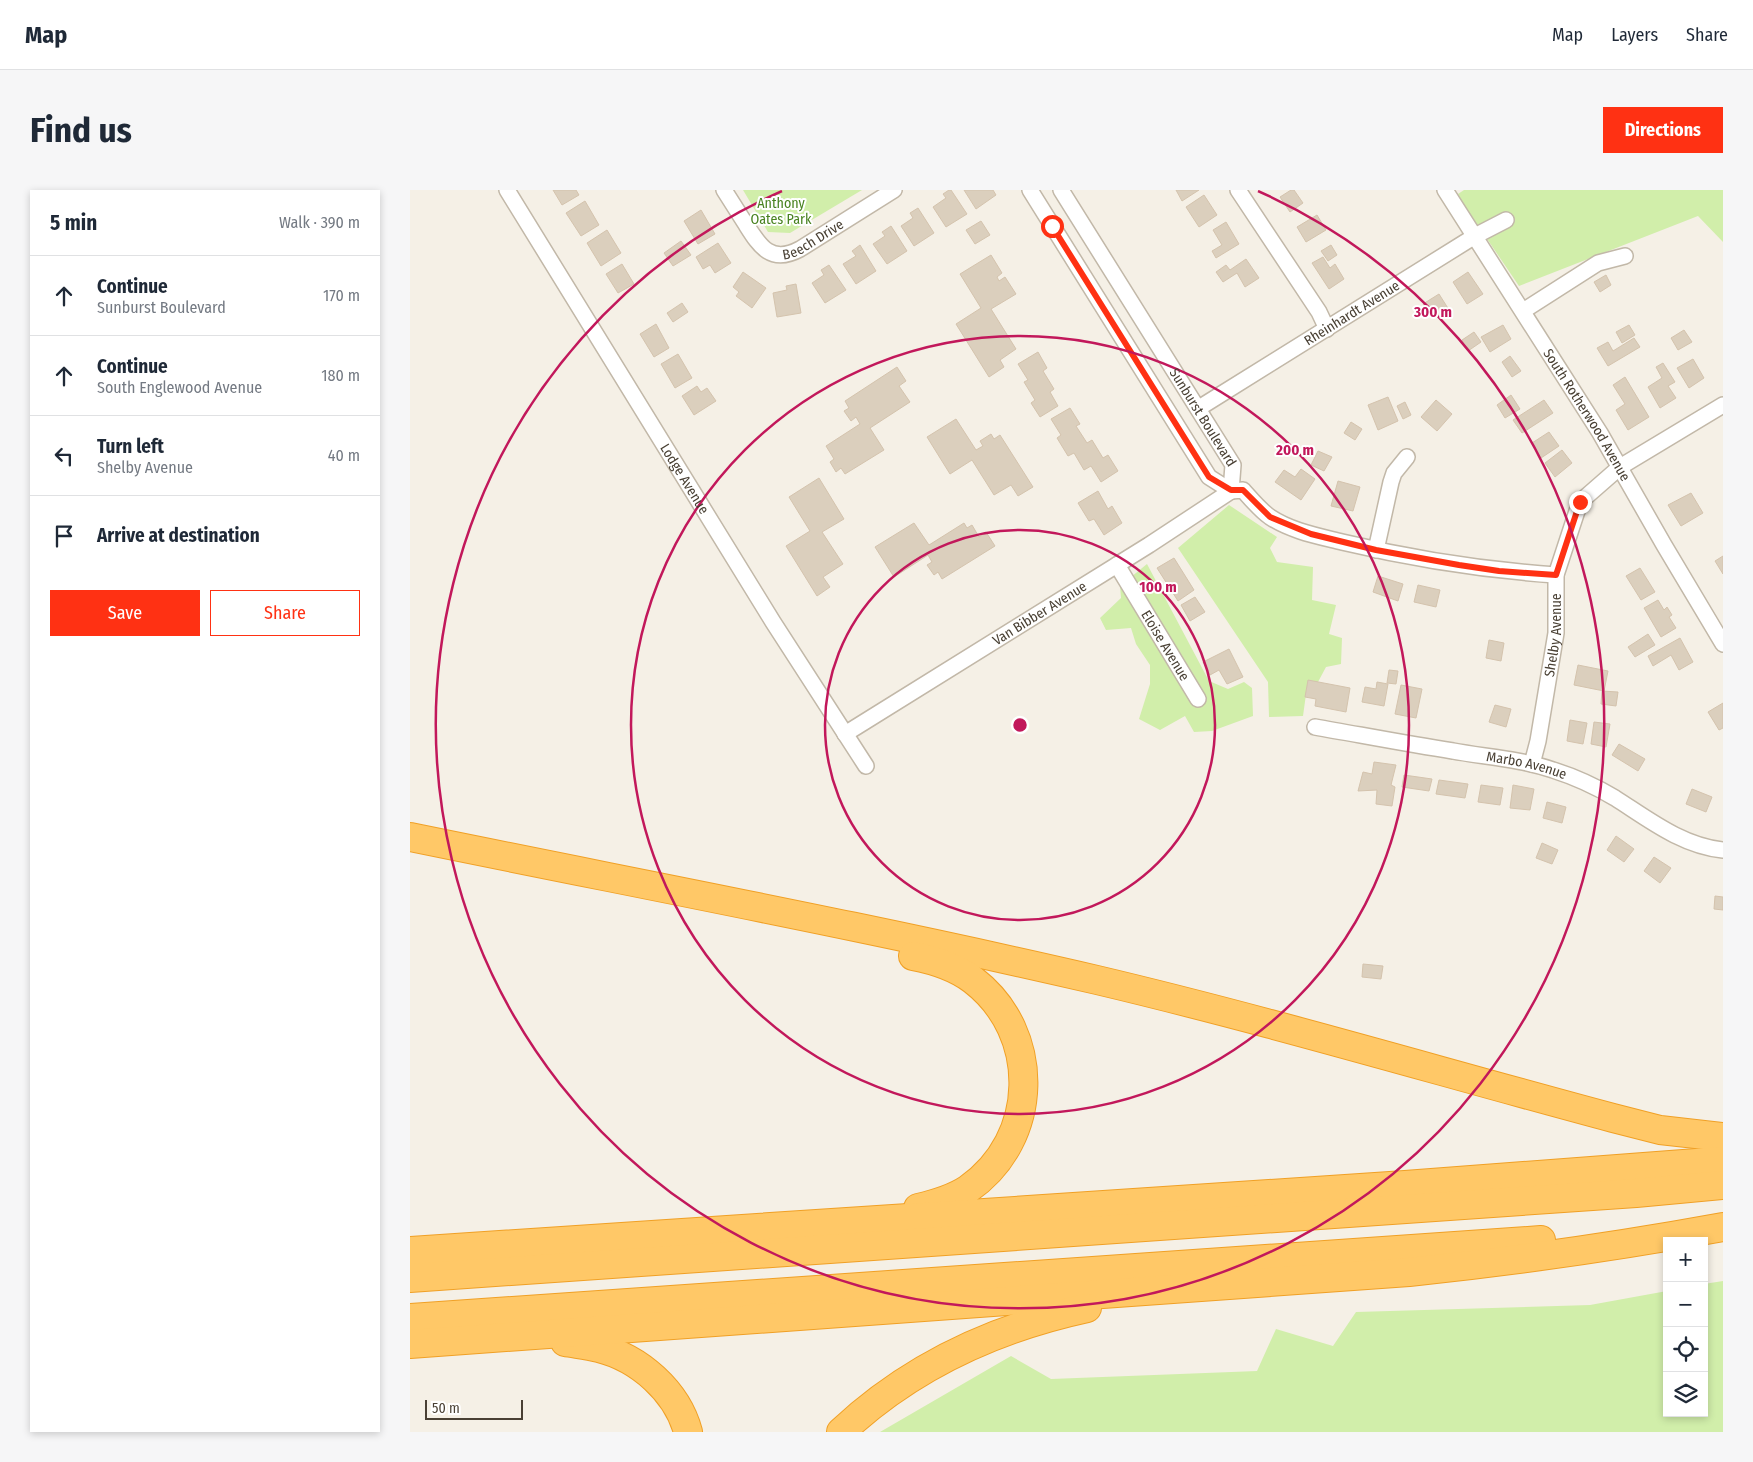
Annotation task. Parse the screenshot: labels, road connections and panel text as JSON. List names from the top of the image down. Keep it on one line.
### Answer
{"streets":{"street":["Beech Drive","Rheinhardt Avenue","South Rotherwood Avenue","Sunburst Boulevard","Lodge Avenue","Van Bibber Avenue","Shelby Avenue","Eloise Avenue","Marbo Avenue"]},"crossings":[["Rheinhardt Avenue","South Rotherwood Avenue"],["Rheinhardt Avenue","Sunburst Boulevard"],["South Rotherwood Avenue","Shelby Avenue"],["Sunburst Boulevard","Van Bibber Avenue"],["Lodge Avenue","Van Bibber Avenue"],["Van Bibber Avenue","Eloise Avenue"],["Shelby Avenue","Marbo Avenue"]],"parks":["Anthony Oates Park"],"scale_bar":"50 m","page":{"header":"Map","nav":["Map","Layers","Share"],"buttons":["Directions",["Save","Share"]],"title":"Find us","heading":["5 min","Walk · 390 m"],"list":[["Continue","Sunburst Boulevard","170 m"],["Continue","South Englewood Avenue","180 m"],["Turn left","Shelby Avenue","40 m"],"Arrive at destination"],"map_buttons":["+","−"],"scale":"50 m"},"rings":["300 m","200 m","100 m"]}
